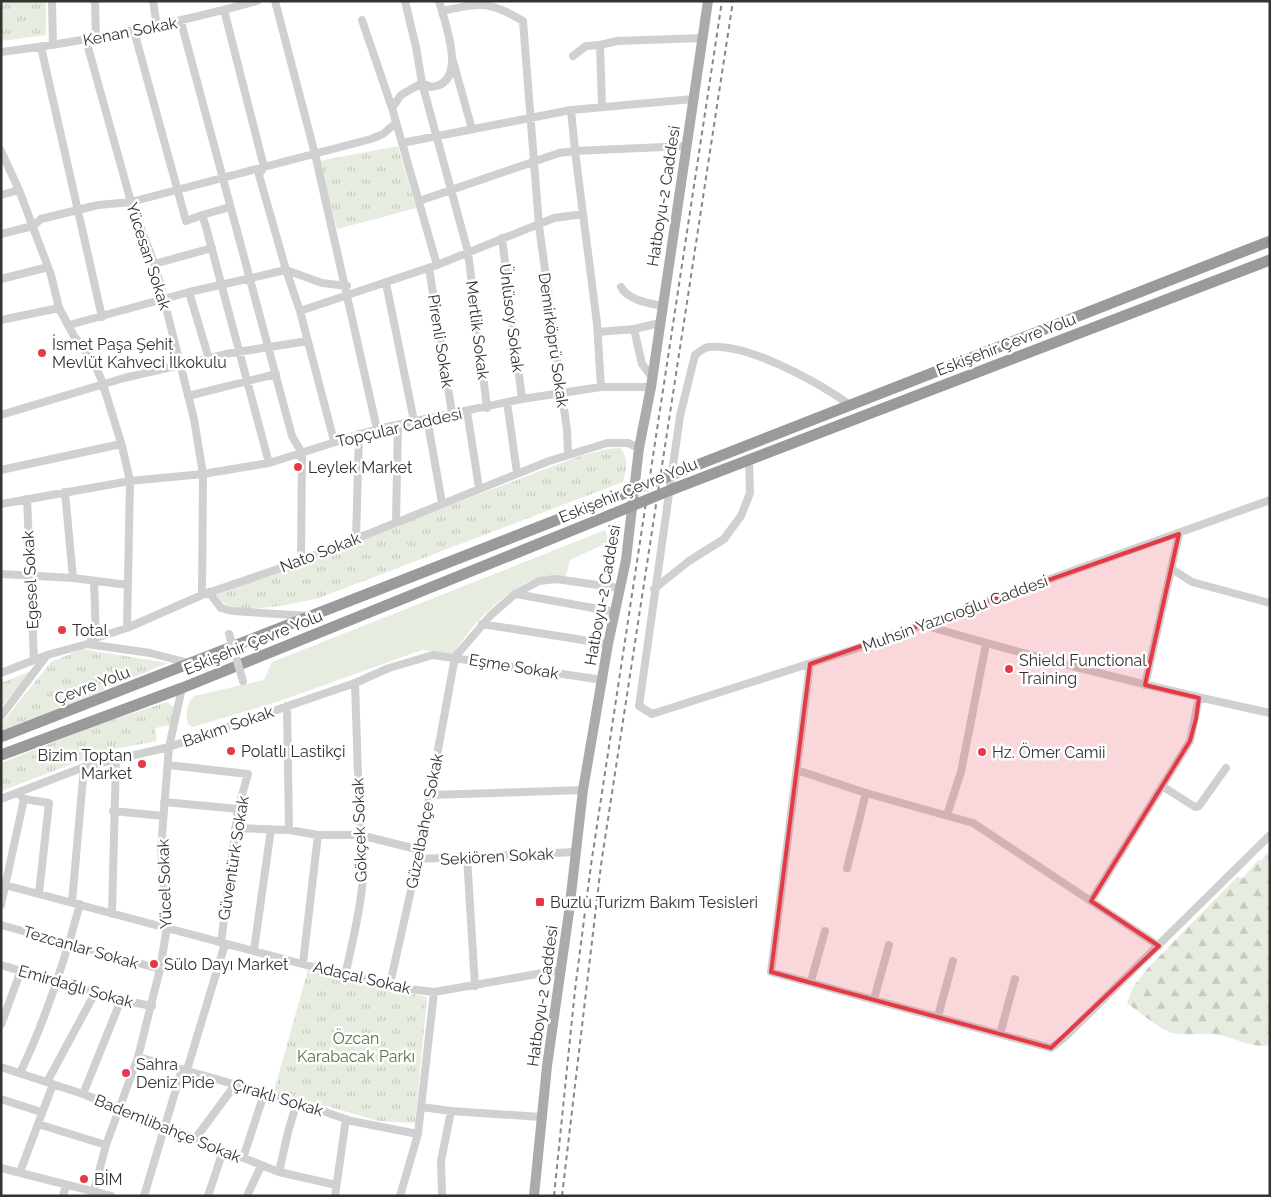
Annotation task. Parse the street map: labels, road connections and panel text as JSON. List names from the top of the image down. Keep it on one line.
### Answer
{"streets":{"highway":["Eskişehir Çevre Yolu","Çevre Yolu"],"main road":["Hatboyu-2 Caddesi"],"street":["Kenan Sokak","Yücesan Sokak","Ünlüsoy Sokak","Mertlik Sokak","Demirköprü Sokak","Pirenli Sokak","Topçular Caddesi","Nato Sokak","Egesel Sokak","Muhsin Yazıcıoğlu Caddesi","Eşme Sokak","Bakım Sokak","Güzelbahçe Sokak","Gökçek Sokak","Sekiören Sokak","Güventürk Sokak","Yücel Sokak","Tezcanlar Sokak","Adaçal Sokak","Emirdağlı Sokak","Çıraklı Sokak","Bademlibahçe Sokak"]},"crossings":[["Kenan Sokak","Yücesan Sokak"],["Hatboyu-2 Caddesi","Topçular Caddesi"],["Hatboyu-2 Caddesi","Nato Sokak"],["Hatboyu-2 Caddesi","Eşme Sokak"],["Hatboyu-2 Caddesi","Sekiören Sokak"],["Hatboyu-2 Caddesi","Adaçal Sokak"],["Yücesan Sokak","Topçular Caddesi"],["Yücesan Sokak","Nato Sokak"],["Ünlüsoy Sokak","Topçular Caddesi"],["Mertlik Sokak","Topçular Caddesi"],["Demirköprü Sokak","Topçular Caddesi"],["Demirköprü Sokak","Nato Sokak"],["Pirenli Sokak","Topçular Caddesi"],["Eskişehir Çevre Yolu","Çevre Yolu"],["Eskişehir Çevre Yolu","Yücel Sokak"],["Topçular Caddesi","Egesel Sokak"],["Nato Sokak","Egesel Sokak"],["Eşme Sokak","Bakım Sokak"],["Eşme Sokak","Güzelbahçe Sokak"],["Bakım Sokak","Güzelbahçe Sokak"],["Bakım Sokak","Gökçek Sokak"],["Bakım Sokak","Yücel Sokak"],["Güzelbahçe Sokak","Sekiören Sokak"],["Güzelbahçe Sokak","Adaçal Sokak"],["Gökçek Sokak","Sekiören Sokak"],["Gökçek Sokak","Adaçal Sokak"],["Sekiören Sokak","Güventürk Sokak"],["Güventürk Sokak","Yücel Sokak"],["Güventürk Sokak","Adaçal Sokak"],["Güventürk Sokak","Çıraklı Sokak"],["Güventürk Sokak","Bademlibahçe Sokak"],["Yücel Sokak","Tezcanlar Sokak"],["Yücel Sokak","Adaçal Sokak"],["Yücel Sokak","Emirdağlı Sokak"],["Yücel Sokak","Çıraklı Sokak"],["Yücel Sokak","Bademlibahçe Sokak"]],"parks":["Özcan Karabacak Parkı"],"places":{"other":["İsmet Paşa Şehit Mevlüt Kahveci İlkokulu","Leylek Market","Total","Shield Functional Training","Polatlı Lastikçi","Hz. Ömer Camii","Bizim Toptan Market","Sülo Dayı Market","Sahra Deniz Pide","BİM"],"transit":["Buzlu Turizm Bakım Tesisleri"]}}
